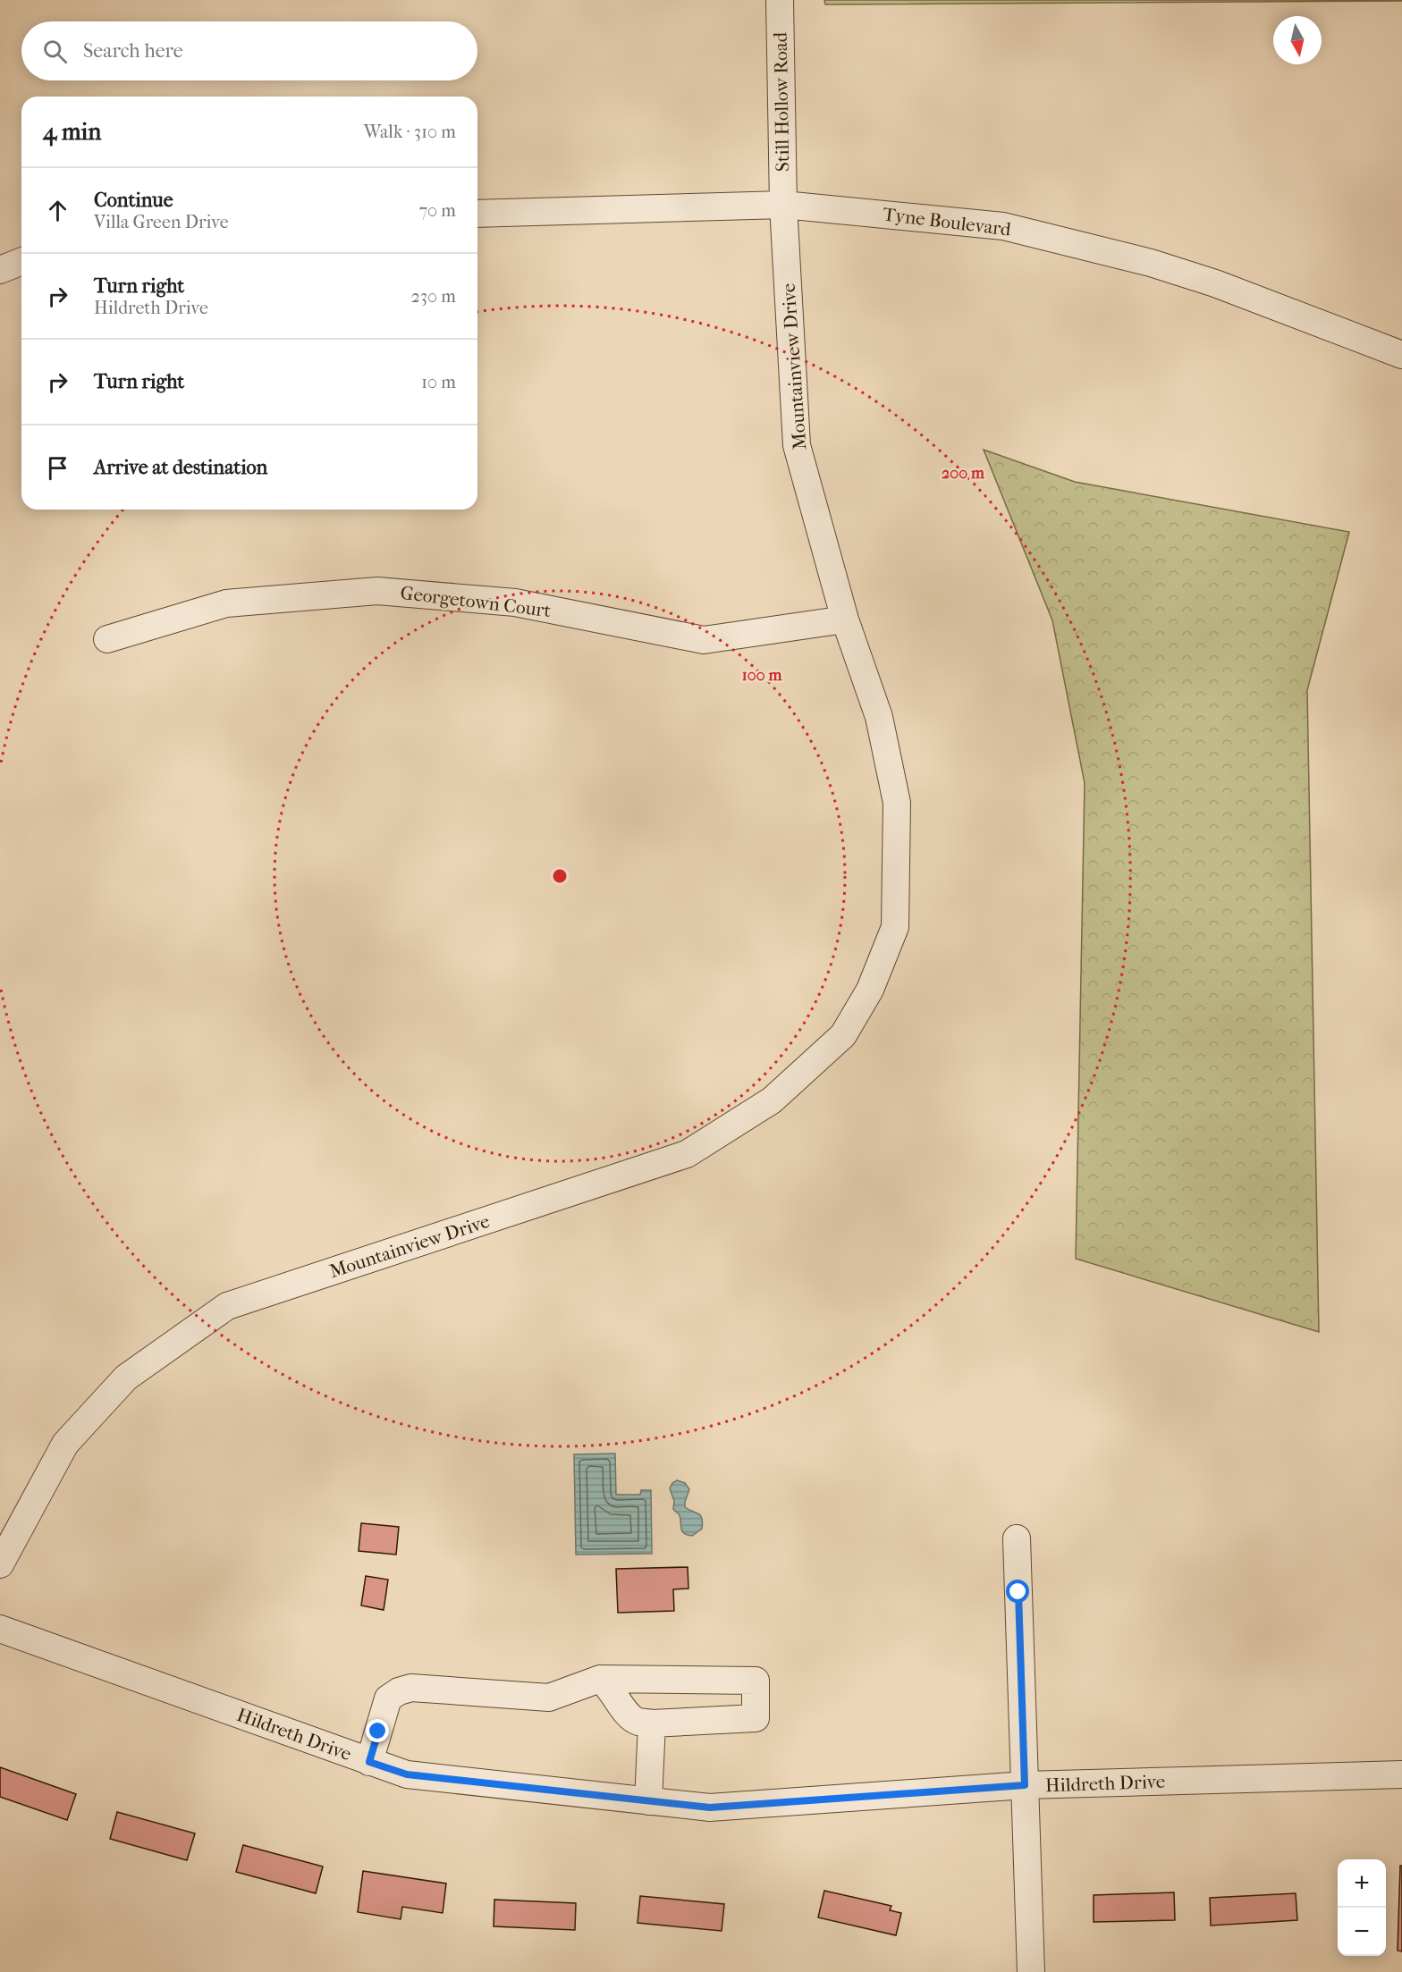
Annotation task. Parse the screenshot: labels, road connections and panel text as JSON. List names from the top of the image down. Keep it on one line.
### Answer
{"streets":{"street":["Still Hollow Road","Tyne Boulevard","Mountainview Drive","Georgetown Court","Hildreth Drive"]},"crossings":[["Still Hollow Road","Tyne Boulevard"],["Still Hollow Road","Mountainview Drive"],["Tyne Boulevard","Mountainview Drive"],["Mountainview Drive","Georgetown Court"]],"north":"bottom","page":{"search":"Search here","heading":["4 min","Walk · 310 m"],"list":[["Continue","Villa Green Drive","70 m"],["Turn right","Hildreth Drive","230 m"],["Turn right","10 m"],"Arrive at destination"],"map_buttons":["+","−"]},"rings":["200 m","100 m"]}
